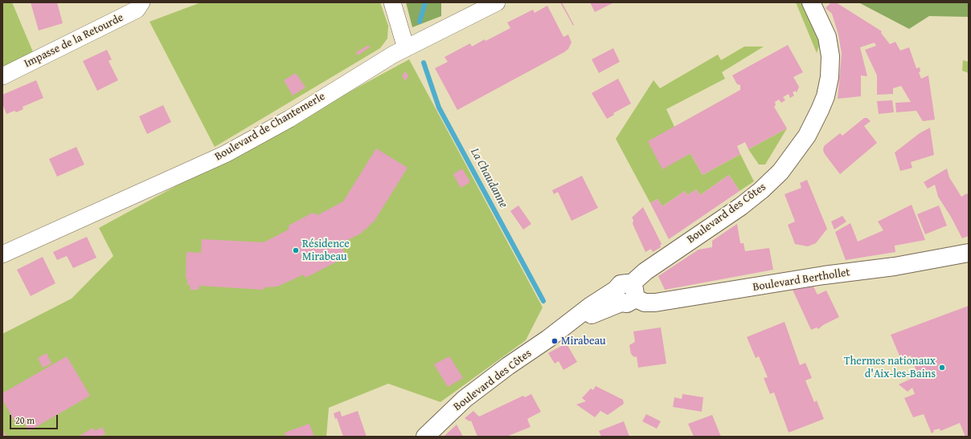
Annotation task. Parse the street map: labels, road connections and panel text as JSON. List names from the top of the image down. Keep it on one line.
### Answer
{"streets":{"main road":["Boulevard des Côtes","Boulevard Berthollet"],"street":["Impasse de la Retourde","Boulevard de Chantemerle"]},"crossings":[["Boulevard des Côtes","Boulevard Berthollet"]],"water":["La Chaudanne"],"places":["Résidence Mirabeau","Mirabeau","Thermes nationaux d'Aix-les-Bains"],"scale_bar":"20 m"}
